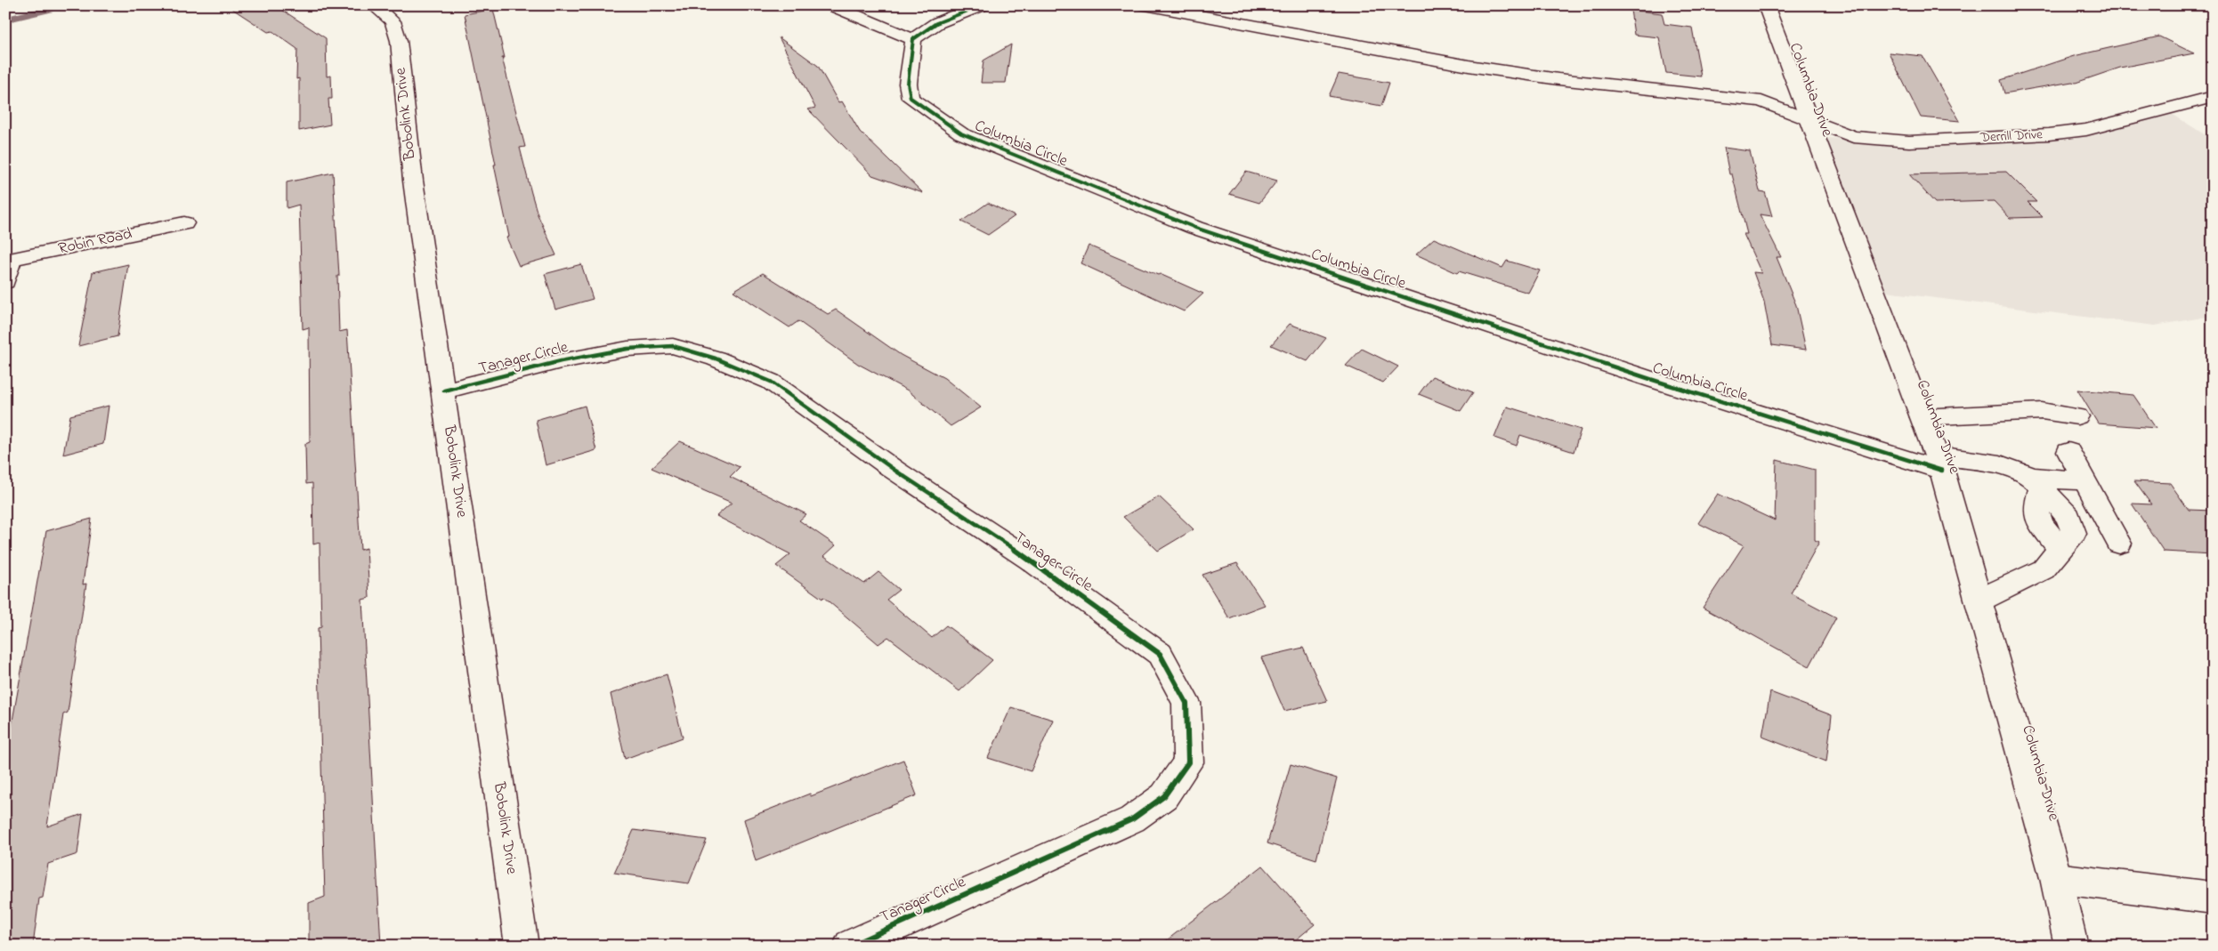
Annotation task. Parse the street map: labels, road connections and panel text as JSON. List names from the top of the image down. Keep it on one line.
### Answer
{"streets":{"street":["Columbia Drive","Bobolink Drive","Derrill Drive","Columbia Circle","Robin Road","Tanager Circle"]},"crossings":[["Columbia Drive","Derrill Drive"],["Columbia Drive","Columbia Circle"],["Bobolink Drive","Tanager Circle"]]}
